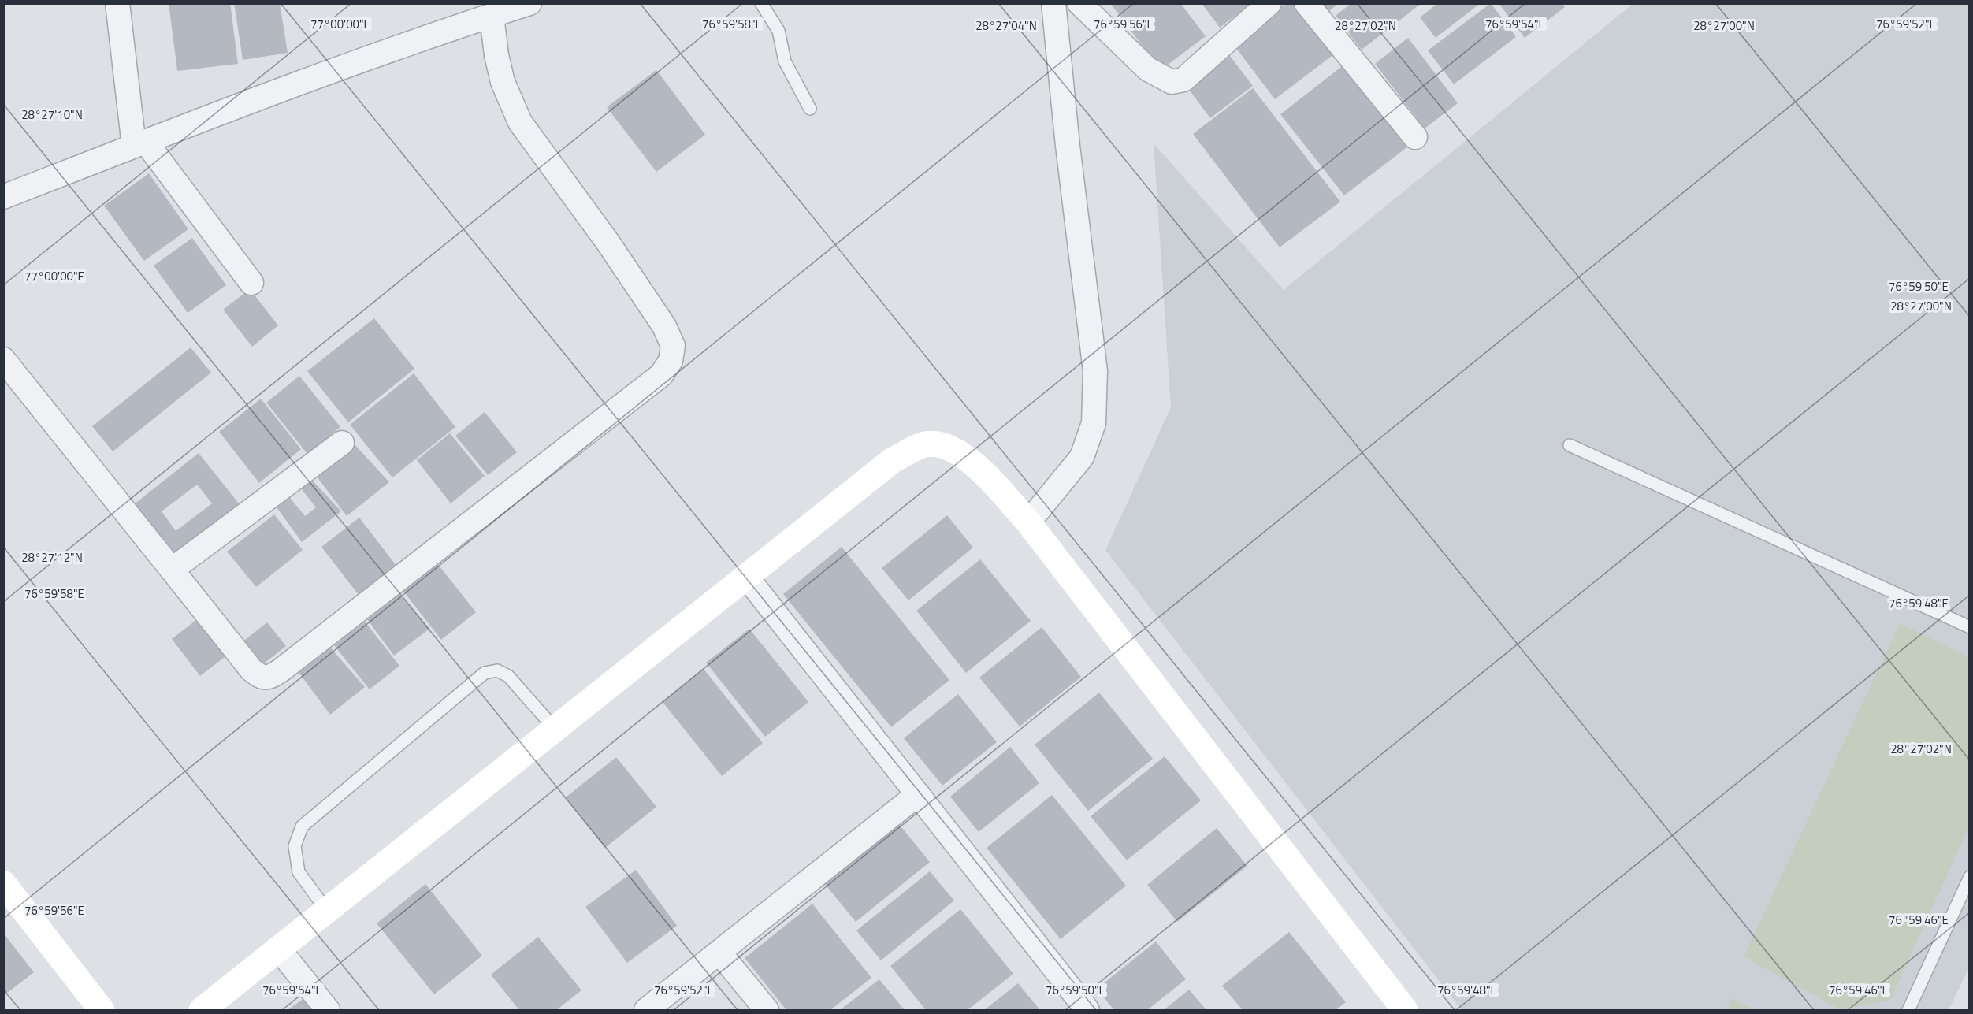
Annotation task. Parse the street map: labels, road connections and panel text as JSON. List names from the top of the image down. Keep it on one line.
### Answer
{"coordinates":["77°00'00\"E","76°59'58\"E","76°59'56\"E","76°59'54\"E","76°59'52\"E","28°27'04\"N","28°27'02\"N","28°27'00\"N","28°27'10\"N","76°59'50\"E","28°27'12\"N","76°59'48\"E","76°59'46\"E"]}
